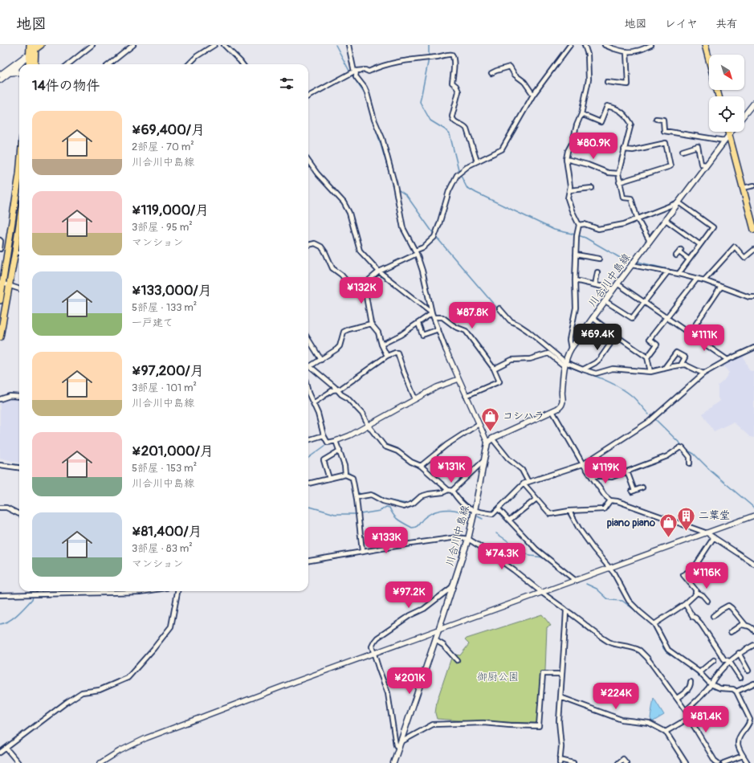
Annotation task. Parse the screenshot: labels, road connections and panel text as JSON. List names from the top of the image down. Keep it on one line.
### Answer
{"streets":{"main road":["川合川中島線"]},"parks":["御厨公園"],"places":{"shop":["コシハラ","piano piano"],"building":["二葉堂"]},"north":"bottom right","page":{"header":"地図","nav":["地図","レイヤ","共有"],"heading":"14件の物件","list":[{"name":"¥69,400/月","note":"2部屋 · 70 m² · 川合川中島線"},{"name":"¥119,000/月","note":"3部屋 · 95 m² · マンション"},{"name":"¥133,000/月","note":"5部屋 · 133 m² · 一戸建て"},{"name":"¥97,200/月","note":"3部屋 · 101 m² · 川合川中島線"},{"name":"¥201,000/月","note":"5部屋 · 153 m² · 川合川中島線"},{"name":"¥81,400/月","note":"3部屋 · 83 m² · マンション"}],"price":["¥80.9K","¥132K","¥87.8K","¥69.4K","¥111K","¥131K","¥119K","¥133K","¥74.3K","¥116K","¥97.2K","¥201K","¥224K","¥81.4K"]}}
